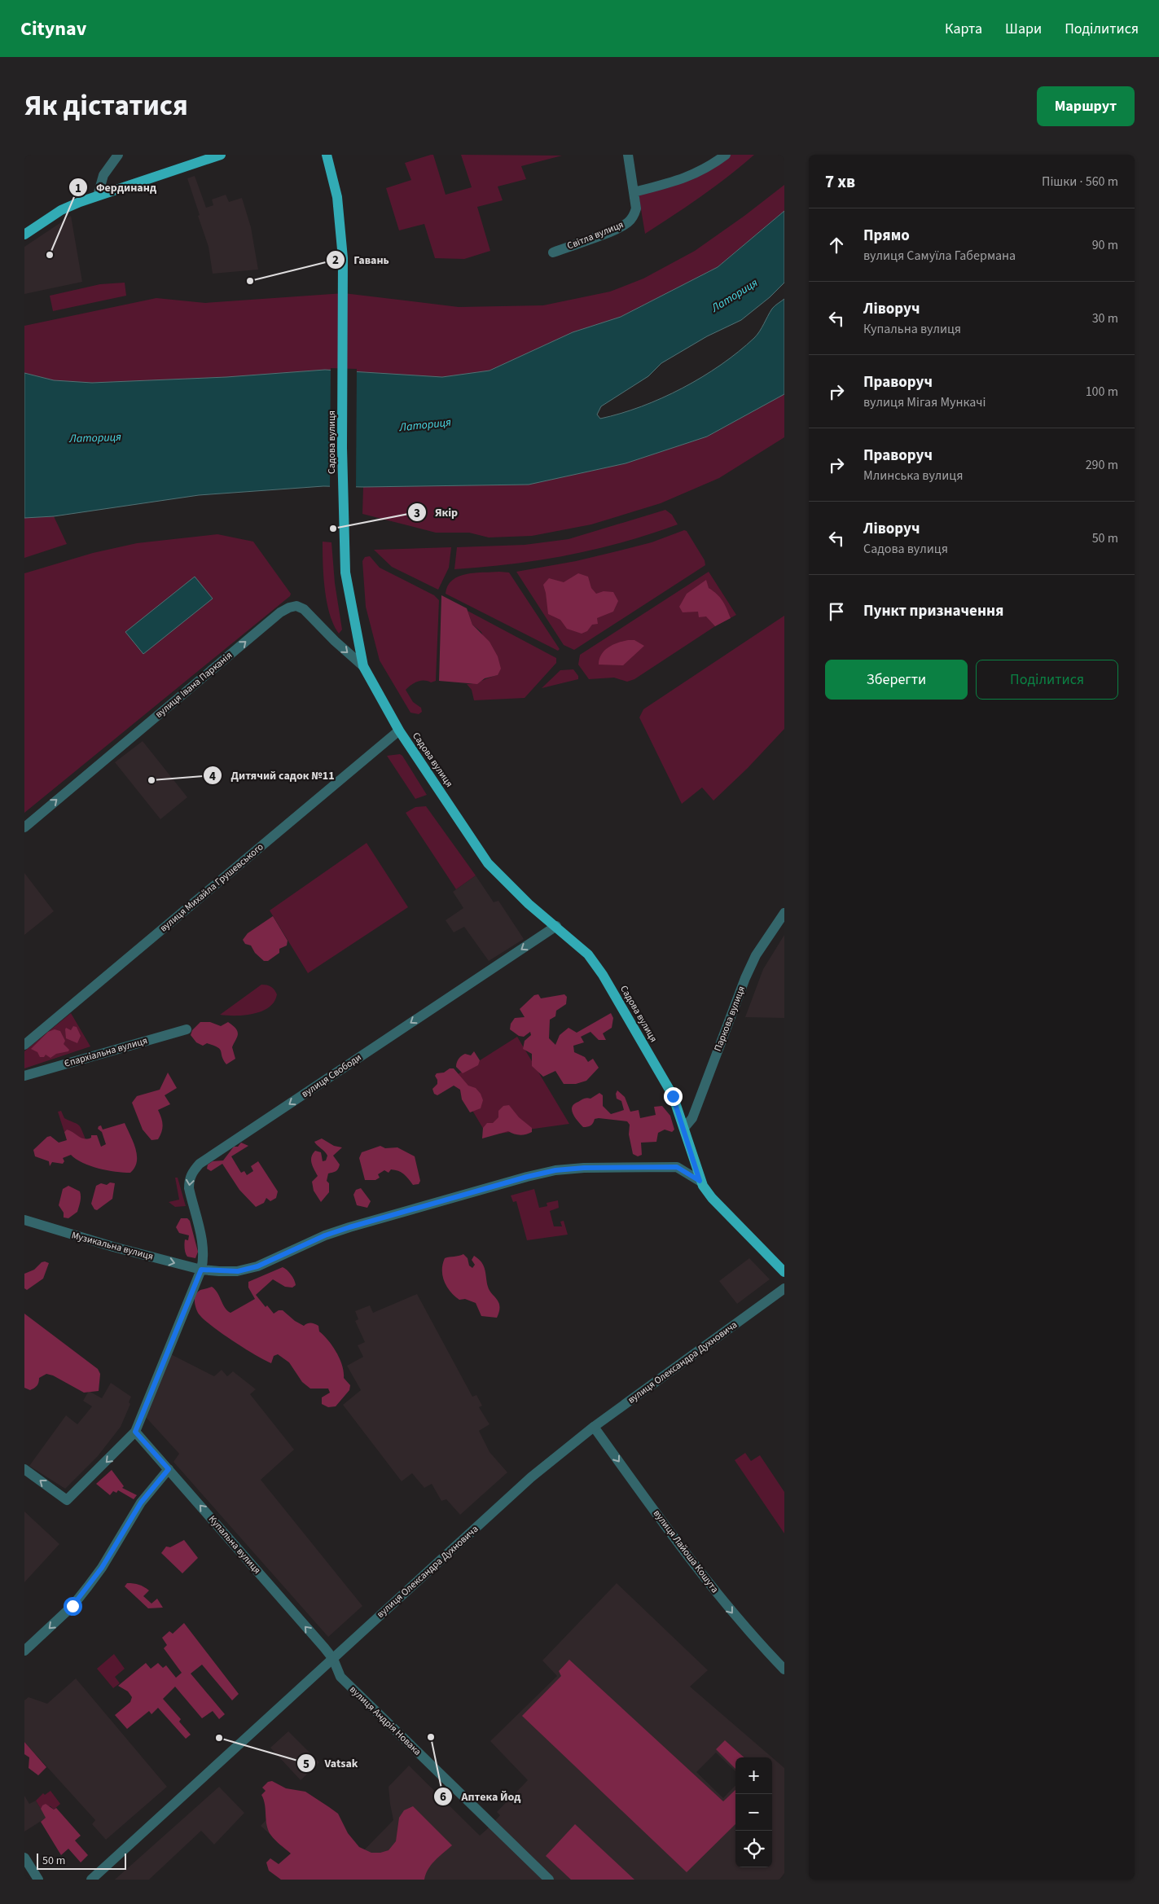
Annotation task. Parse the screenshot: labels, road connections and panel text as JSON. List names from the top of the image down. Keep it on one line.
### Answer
{"streets":{"main road":["Садова вулиця"],"street":["Світла вулиця","вулиця Івана Парканія","вулиця Михайла Грушевського","Паркова вулиця","Єпархіальна вулиця","вулиця Свободи","Музикальна вулиця","вулиця Олександра Духновича","Купальна вулиця","вулиця Лайоша Кошута","вулиця Андрія Новака"]},"crossings":[["Садова вулиця","вулиця Івана Парканія"],["Садова вулиця","вулиця Михайла Грушевського"],["Садова вулиця","Паркова вулиця"],["Садова вулиця","вулиця Свободи"],["Садова вулиця","Музикальна вулиця"],["вулиця Свободи","Музикальна вулиця"],["вулиця Свободи","Купальна вулиця"],["вулиця Олександра Духновича","Купальна вулиця"],["вулиця Олександра Духновича","вулиця Лайоша Кошута"],["вулиця Олександра Духновича","вулиця Андрія Новака"],["Купальна вулиця","вулиця Андрія Новака"]],"one_way":["вулиця Івана Парканія","вулиця Свободи","Купальна вулиця","вулиця Лайоша Кошута"],"water":["Латориця"],"places":["Фердинанд","Гавань","Якір","Дитячий садок №11","Аптека Йод","Vatsak"],"scale_bar":"50 m","page":{"header":"Citynav","nav":["Карта","Шари","Поділитися"],"title":"Як дістатися","buttons":["Маршрут",["Зберегти","Поділитися"]],"heading":["7 хв","Пішки · 560 m"],"list":[["Прямо","вулиця Самуїла Габермана","90 m"],["Ліворуч","Купальна вулиця","30 m"],["Праворуч","вулиця Мігая Мункачі","100 m"],["Праворуч","Млинська вулиця","290 m"],["Ліворуч","Садова вулиця","50 m"],"Пункт призначення"],"map_buttons":["+","−"],"scale":"50 m"}}
